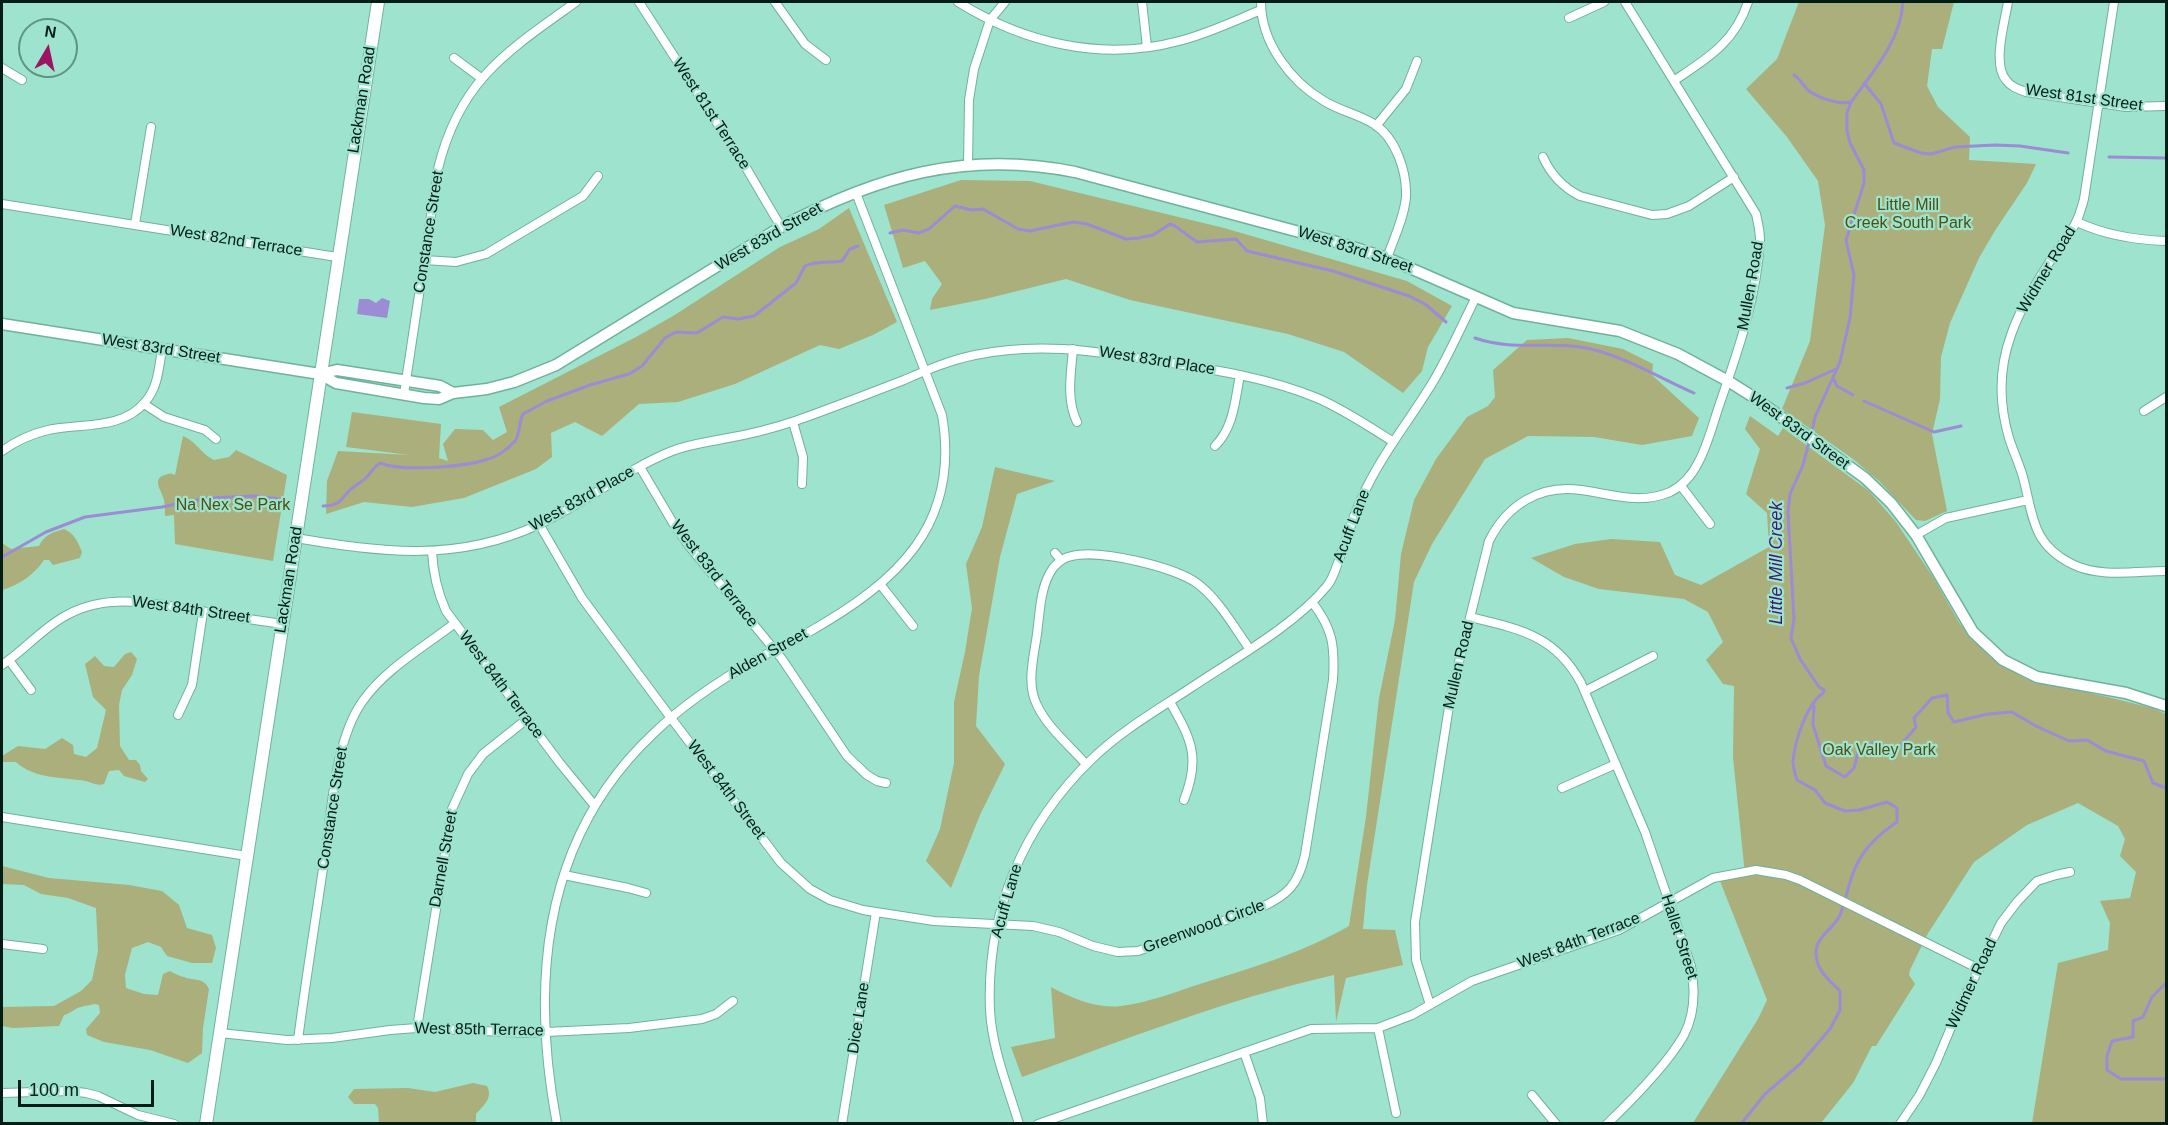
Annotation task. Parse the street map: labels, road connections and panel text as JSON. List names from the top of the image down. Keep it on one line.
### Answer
{"streets":{"main road":["Lackman Road"],"street":["West 81st Street","West 81st Terrace","Constance Street","West 83rd Street","West 82nd Terrace","Widmer Road","Mullen Road","West 83rd Place","Acuff Lane","West 83rd Terrace","West 84th Street","Alden Street","West 84th Terrace","Darnell Street","Greenwood Circle","Hallet Street","Dice Lane","West 85th Terrace"]},"crossings":[["West 81st Street","Widmer Road"],["Lackman Road","West 83rd Street"],["Lackman Road","West 82nd Terrace"],["Lackman Road","West 83rd Place"],["Lackman Road","West 84th Street"],["Lackman Road","West 85th Terrace"],["West 81st Terrace","West 83rd Street"],["Constance Street","West 83rd Street"],["Constance Street","West 84th Terrace"],["Constance Street","West 85th Terrace"],["West 83rd Street","Mullen Road"],["West 83rd Street","Acuff Lane"],["West 83rd Street","Alden Street"],["Widmer Road","West 84th Terrace"],["Mullen Road","West 84th Terrace"],["Mullen Road","Hallet Street"],["West 83rd Place","Acuff Lane"],["West 83rd Place","West 83rd Terrace"],["West 83rd Place","West 84th Street"],["West 83rd Place","Alden Street"],["West 83rd Place","West 84th Terrace"],["Acuff Lane","West 84th Street"],["Acuff Lane","Greenwood Circle"],["West 83rd Terrace","Alden Street"],["West 84th Street","Alden Street"],["West 84th Street","Greenwood Circle"],["West 84th Street","Dice Lane"],["Alden Street","West 84th Terrace"],["Alden Street","West 85th Terrace"],["West 84th Terrace","Darnell Street"],["West 84th Terrace","Hallet Street"],["Darnell Street","West 85th Terrace"]],"water":["Little Mill Creek"],"parks":["Little Mill Creek South Park","Na Nex Se Park","Oak Valley Park"],"scale_bar":"100 m","north":"top"}
